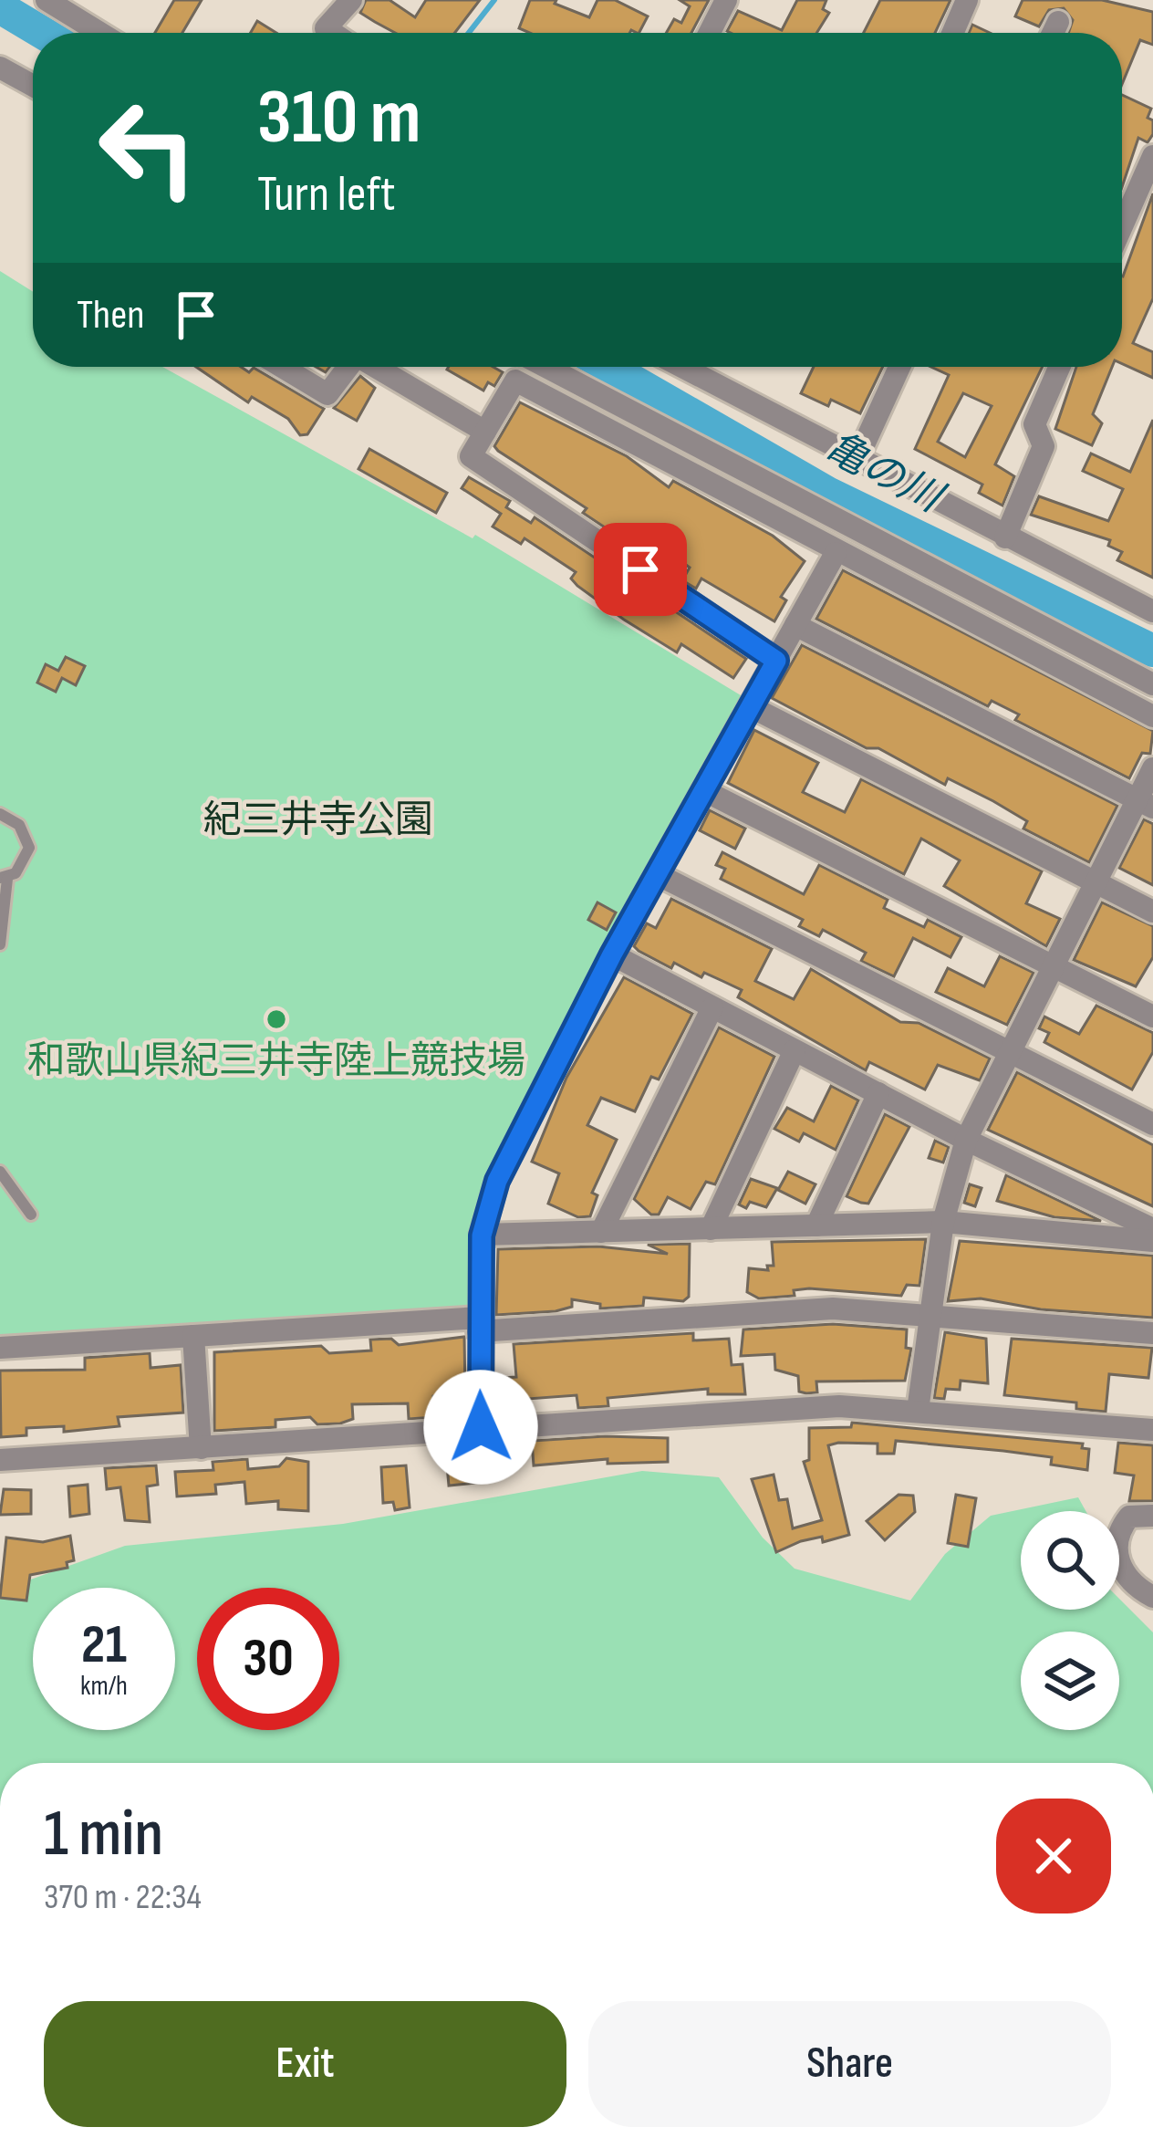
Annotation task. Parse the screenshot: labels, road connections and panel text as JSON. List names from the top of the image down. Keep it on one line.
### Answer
{"water":["亀の川"],"parks":["紀三井寺公園"],"places":["和歌山県紀三井寺陸上競技場"],"page":{"turn":["310 m","Turn left"],"then":"Then","speed":"21 km/h","limit":"30","heading":["1 min","370 m · 22:34"],"buttons":["Exit","Share"]}}
